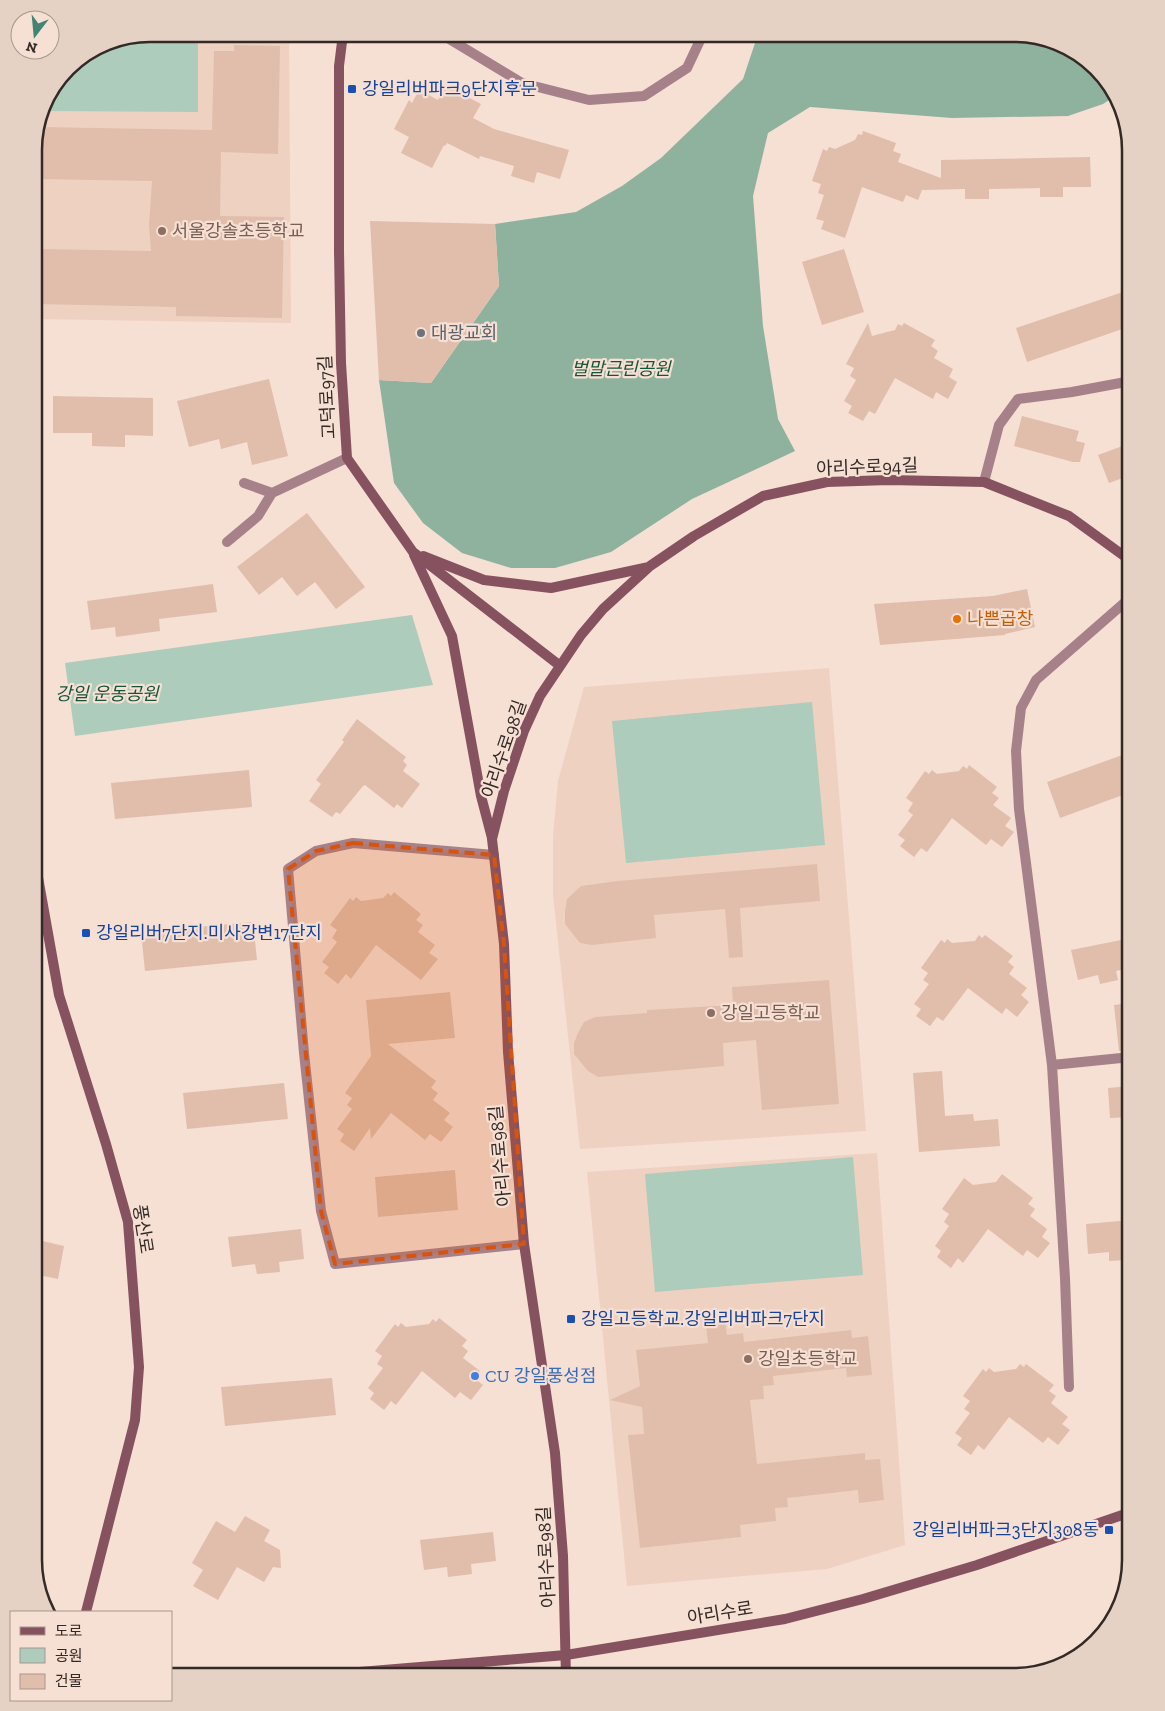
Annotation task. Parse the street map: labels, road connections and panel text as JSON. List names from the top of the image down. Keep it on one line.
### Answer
{"streets":{"street":["고덕로97길","아리수로94길","아리수로98길","풍산로","아리수로"]},"crossings":[["고덕로97길","아리수로94길"],["고덕로97길","아리수로98길"],["아리수로94길","아리수로98길"],["아리수로98길","아리수로"]],"parks":["벌말근린공원","강일 운동공원"],"places":{"transit":["강일리버파크9단지후문","강일리버7단지.미사강변17단지","강일고등학교.강일리버파크7단지","강일리버파크3단지308동"],"other":["서울강솔초등학교","대광교회","나쁜곱창","강일고등학교","강일초등학교","CU 강일풍성점"]},"legend":["도로","공원","건물"],"north":"bottom"}
